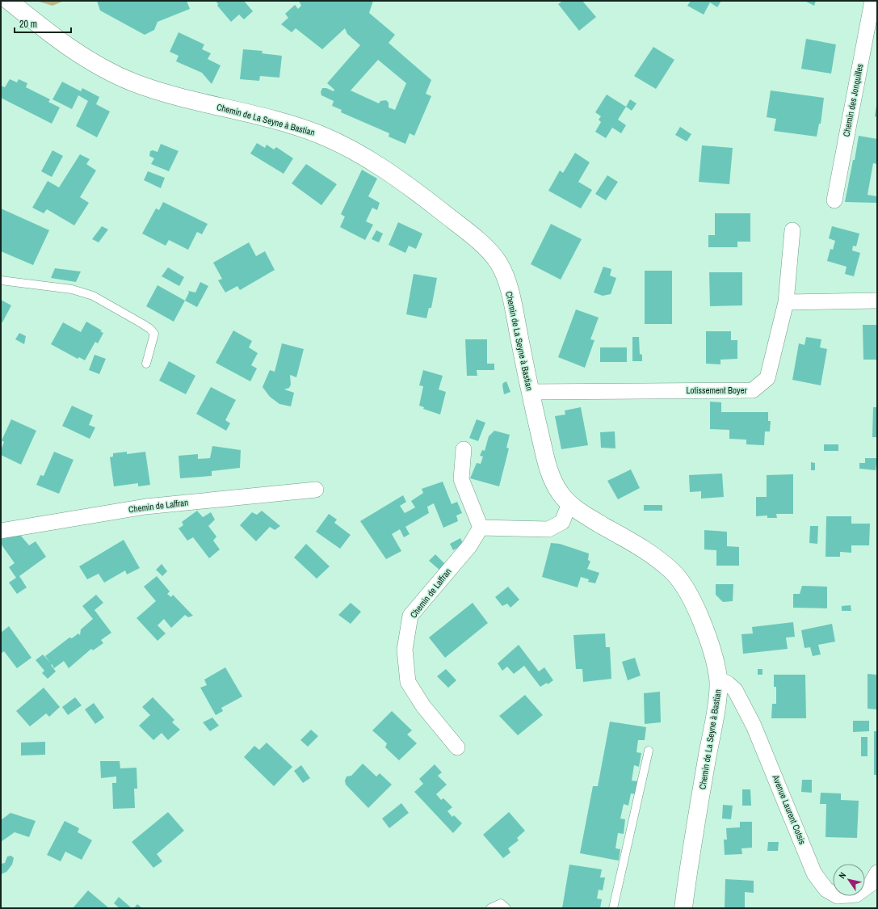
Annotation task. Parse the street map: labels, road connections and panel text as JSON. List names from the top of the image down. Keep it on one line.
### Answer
{"streets":{"street":["Chemin des Jonquilles","Chemin de La Seyne à Bastian","Lotissement Boyer","Chemin de Laffran","Avenue Laurent Cotsis"]},"crossings":[["Chemin de La Seyne à Bastian","Lotissement Boyer"],["Chemin de La Seyne à Bastian","Avenue Laurent Cotsis"]],"scale_bar":"20 m","north":"top left"}
